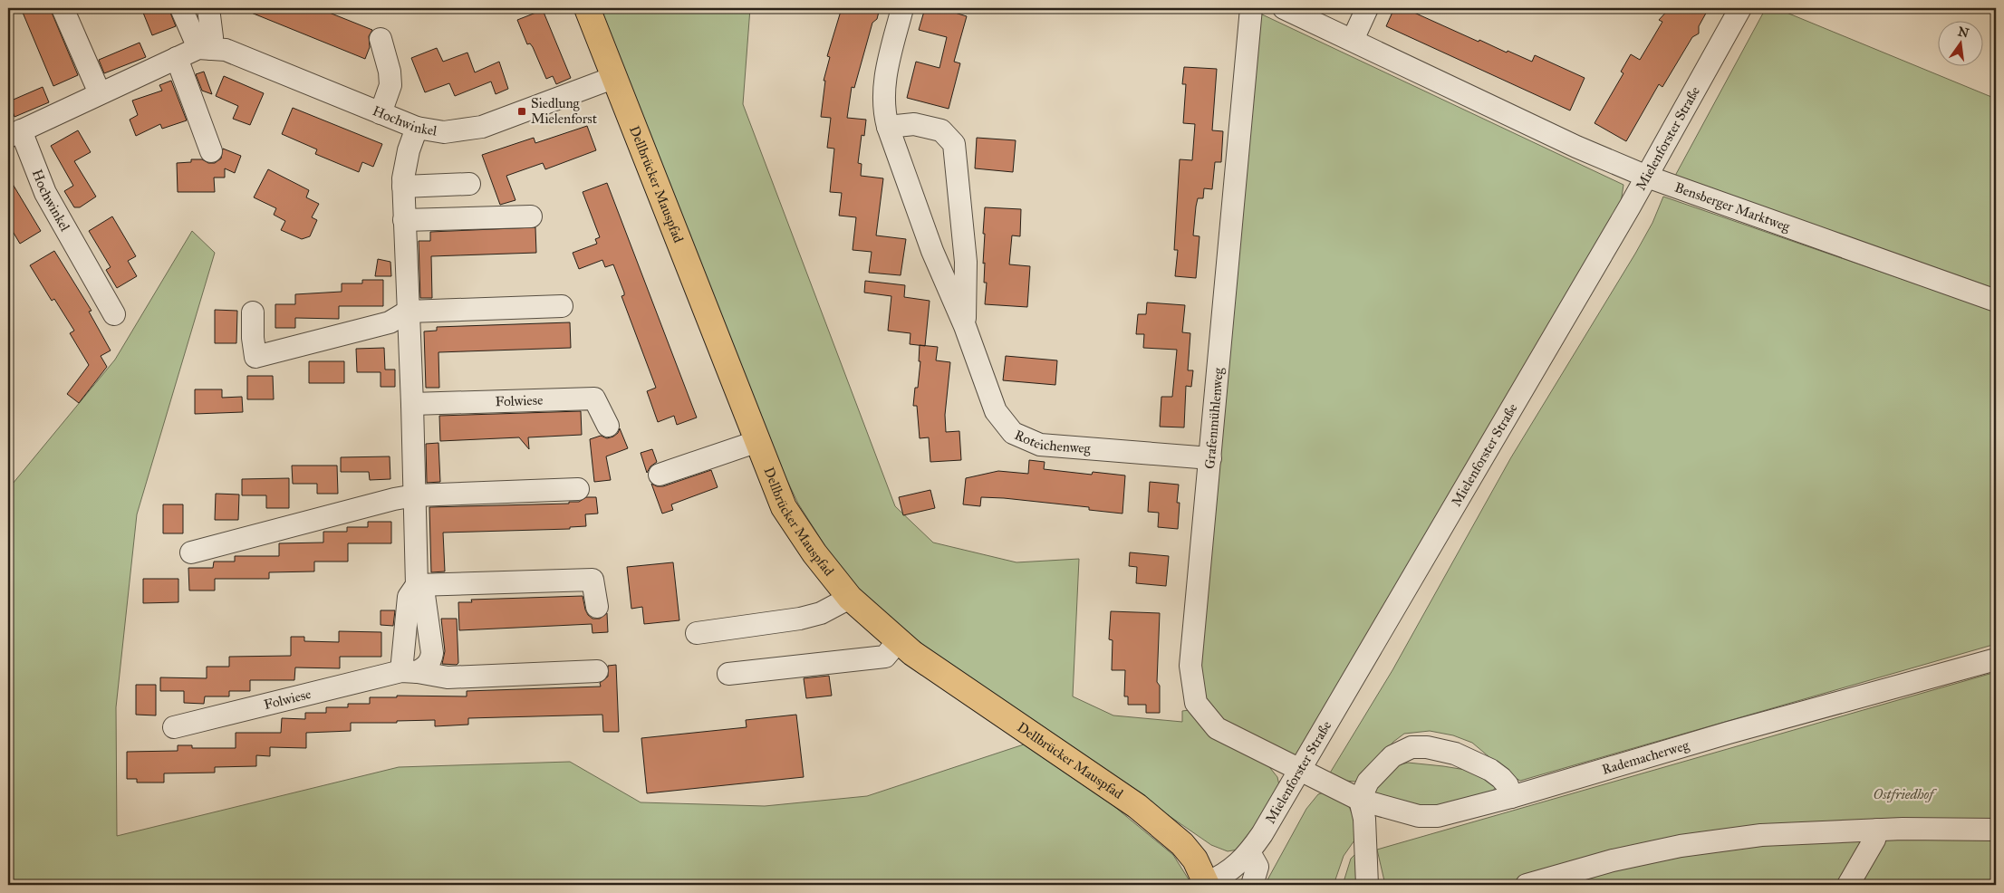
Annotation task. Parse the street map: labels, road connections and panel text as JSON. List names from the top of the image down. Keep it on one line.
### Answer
{"streets":{"main road":["Dellbrücker Mauspfad"],"street":["Hochwinkel","Mielenforster Straße","Bensberger Marktweg","Folwiese","Grafenmühlenweg","Roteichenweg","Rademacherweg"]},"crossings":[["Hochwinkel","Dellbrücker Mauspfad"],["Mielenforster Straße","Dellbrücker Mauspfad"],["Mielenforster Straße","Bensberger Marktweg"],["Mielenforster Straße","Grafenmühlenweg"],["Mielenforster Straße","Rademacherweg"],["Grafenmühlenweg","Roteichenweg"],["Grafenmühlenweg","Rademacherweg"]],"parks":["Ostfriedhof"],"places":{"transit":["Siedlung Mielenforst"]},"north":"top"}
